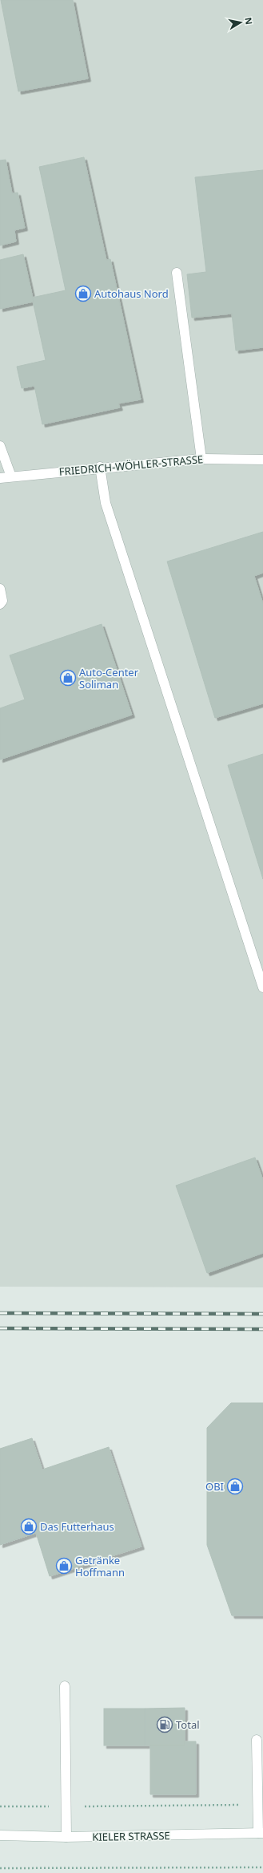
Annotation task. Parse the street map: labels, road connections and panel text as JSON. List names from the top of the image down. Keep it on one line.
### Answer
{"streets":{"street":["FRIEDRICH-WÖHLER-STRASSE","KIELER STRASSE"]},"places":{"shop":["Autohaus Nord","Auto-Center Soliman","OBI","Das Futterhaus","Getränke Hoffmann"],"fuel station":["Total"]},"north":"right"}
